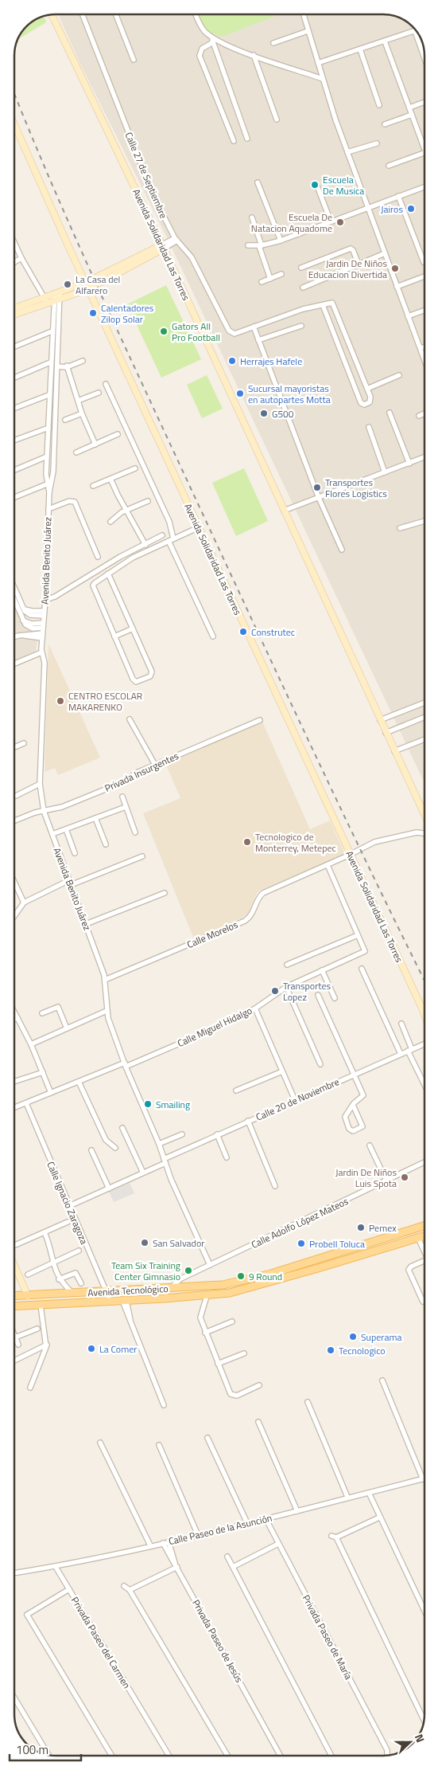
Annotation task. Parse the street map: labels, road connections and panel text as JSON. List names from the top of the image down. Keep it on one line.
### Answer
{"streets":{"main road":["Avenida Solidaridad Las Torres","Avenida Tecnológico"],"street":["Calle 27 de Septiembre","Avenida Benito Juárez","Privada Insurgentes","Calle Morelos","Calle Miguel Hidalgo","Calle 20 de Noviembre","Calle Ignacio Zaragoza","Calle Adolfo López Mateos","Calle Paseo de la Asunción","Privada Paseo de María","Privada Paseo de Jesús","Privada Paseo del Carmen"]},"crossings":[["Avenida Solidaridad Las Torres","Calle Morelos"],["Avenida Benito Juárez","Privada Insurgentes"],["Avenida Benito Juárez","Calle Morelos"],["Avenida Benito Juárez","Calle Miguel Hidalgo"],["Avenida Benito Juárez","Calle 20 de Noviembre"],["Avenida Benito Juárez","Calle Adolfo López Mateos"],["Calle Miguel Hidalgo","Calle Ignacio Zaragoza"],["Calle 20 de Noviembre","Calle Ignacio Zaragoza"],["Calle Ignacio Zaragoza","Avenida Tecnológico"],["Calle Adolfo López Mateos","Avenida Tecnológico"],["Calle Paseo de la Asunción","Privada Paseo de María"],["Calle Paseo de la Asunción","Privada Paseo de Jesús"]],"places":["Escuela De Musica","Jairos","Escuela De Natacion Aquadome","Jardin De Niños Educacion Divertida","La Casa del Alfarero","Calentadores Zilop Solar","Gators All Pro Football","Herrajes Hafele","Sucursal mayoristas en autopartes Motta","G500","Transportes Flores Logistics","Construtec","CENTRO ESCOLAR MAKARENKO","Tecnologico de Monterrey, Metepec","Transportes Lopez","Smailing","Jardin De Niños Luis Spota","Pemex","San Salvador","Probell Toluca","Team Six Training Center Gimnasio","9 Round","Superama","La Comer","Tecnologico"],"scale_bar":"100 m","north":"right"}
